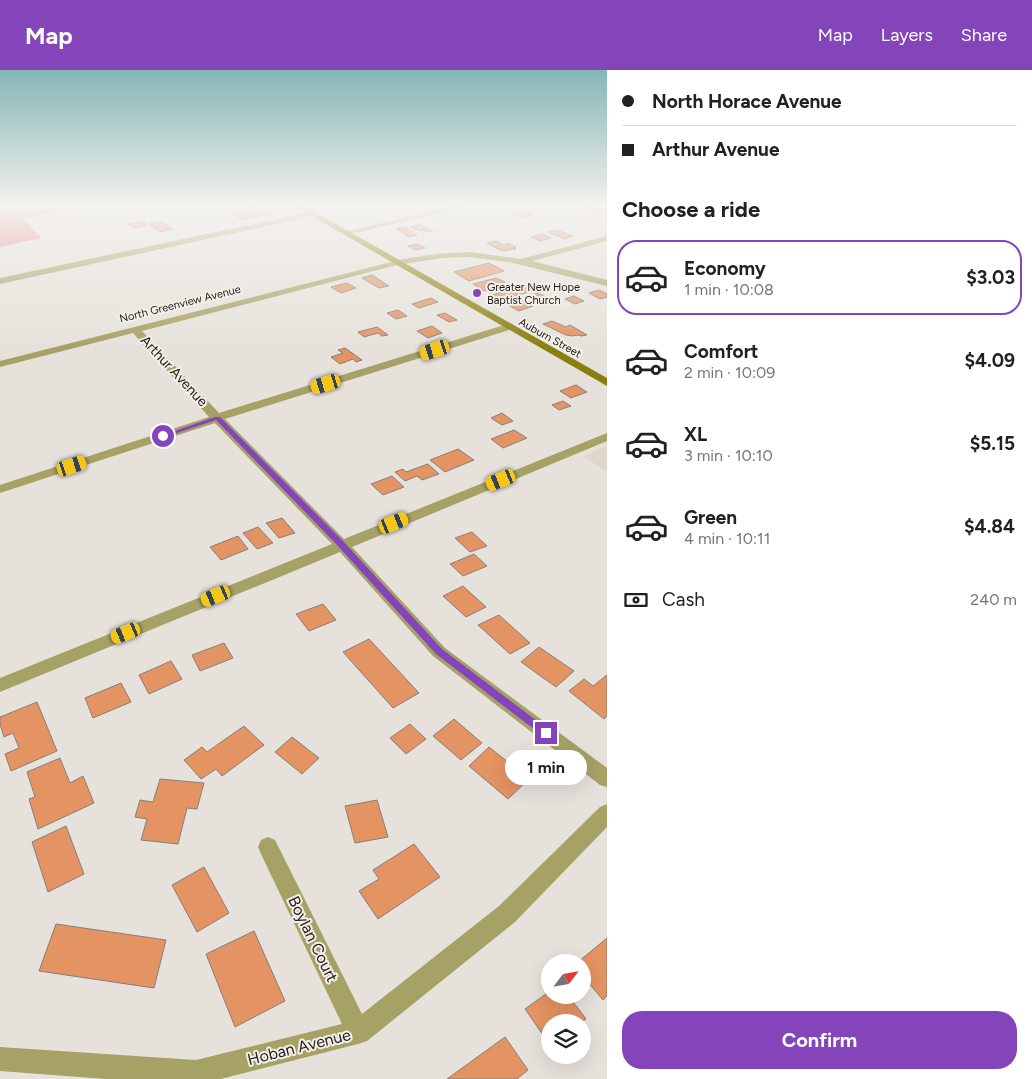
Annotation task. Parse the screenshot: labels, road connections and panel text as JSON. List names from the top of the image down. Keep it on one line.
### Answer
{"streets":{"main road":["Auburn Street"],"street":["North Greenview Avenue","Arthur Avenue","Boylan Court","Hoban Avenue"]},"crossings":[["North Greenview Avenue","Auburn Street"],["North Greenview Avenue","Arthur Avenue"],["Boylan Court","Hoban Avenue"]],"places":["Greater New Hope Baptist Church"],"north":"top right","page":{"header":"Map","nav":["Map","Layers","Share"],"banner":["North Horace Avenue","Arthur Avenue"],"heading":"Choose a ride","list":[{"name":"Economy","note":"1 min · 10:08","value":"$3.03"},{"name":"Comfort","note":"2 min · 10:09","value":"$4.09"},{"name":"XL","note":"3 min · 10:10","value":"$5.15"},{"name":"Green","note":"4 min · 10:11","value":"$4.84"}],"pay":["Cash","240 m"],"bubble":"1 min","buttons":"Confirm"}}
